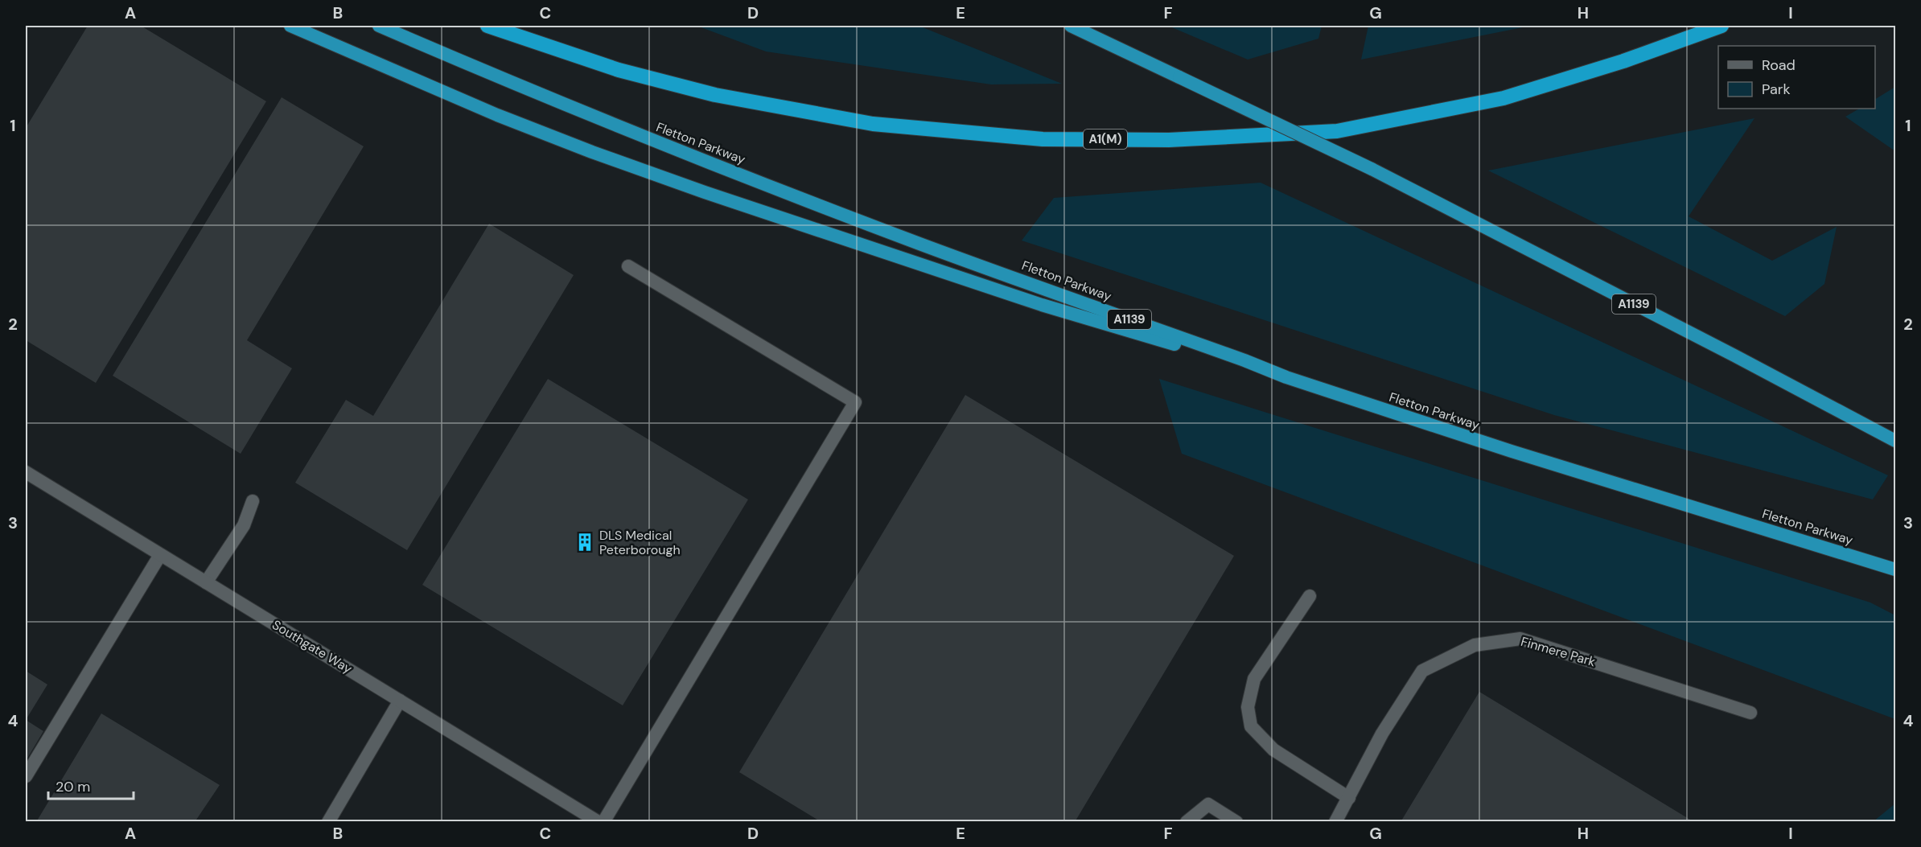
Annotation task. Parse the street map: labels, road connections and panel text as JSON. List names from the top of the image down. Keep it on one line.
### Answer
{"streets":{"highway":["A1(M)","Fletton Parkway","A1139"],"street":["Southgate Way","Finmere Park"]},"places":{"building":["DLS Medical Peterborough"]},"legend":["Road","Park"],"scale_bar":"20 m","grid":{"columns":["A","B","C","D","E","F","G","H","I"],"rows":["1","2","3","4"]}}
